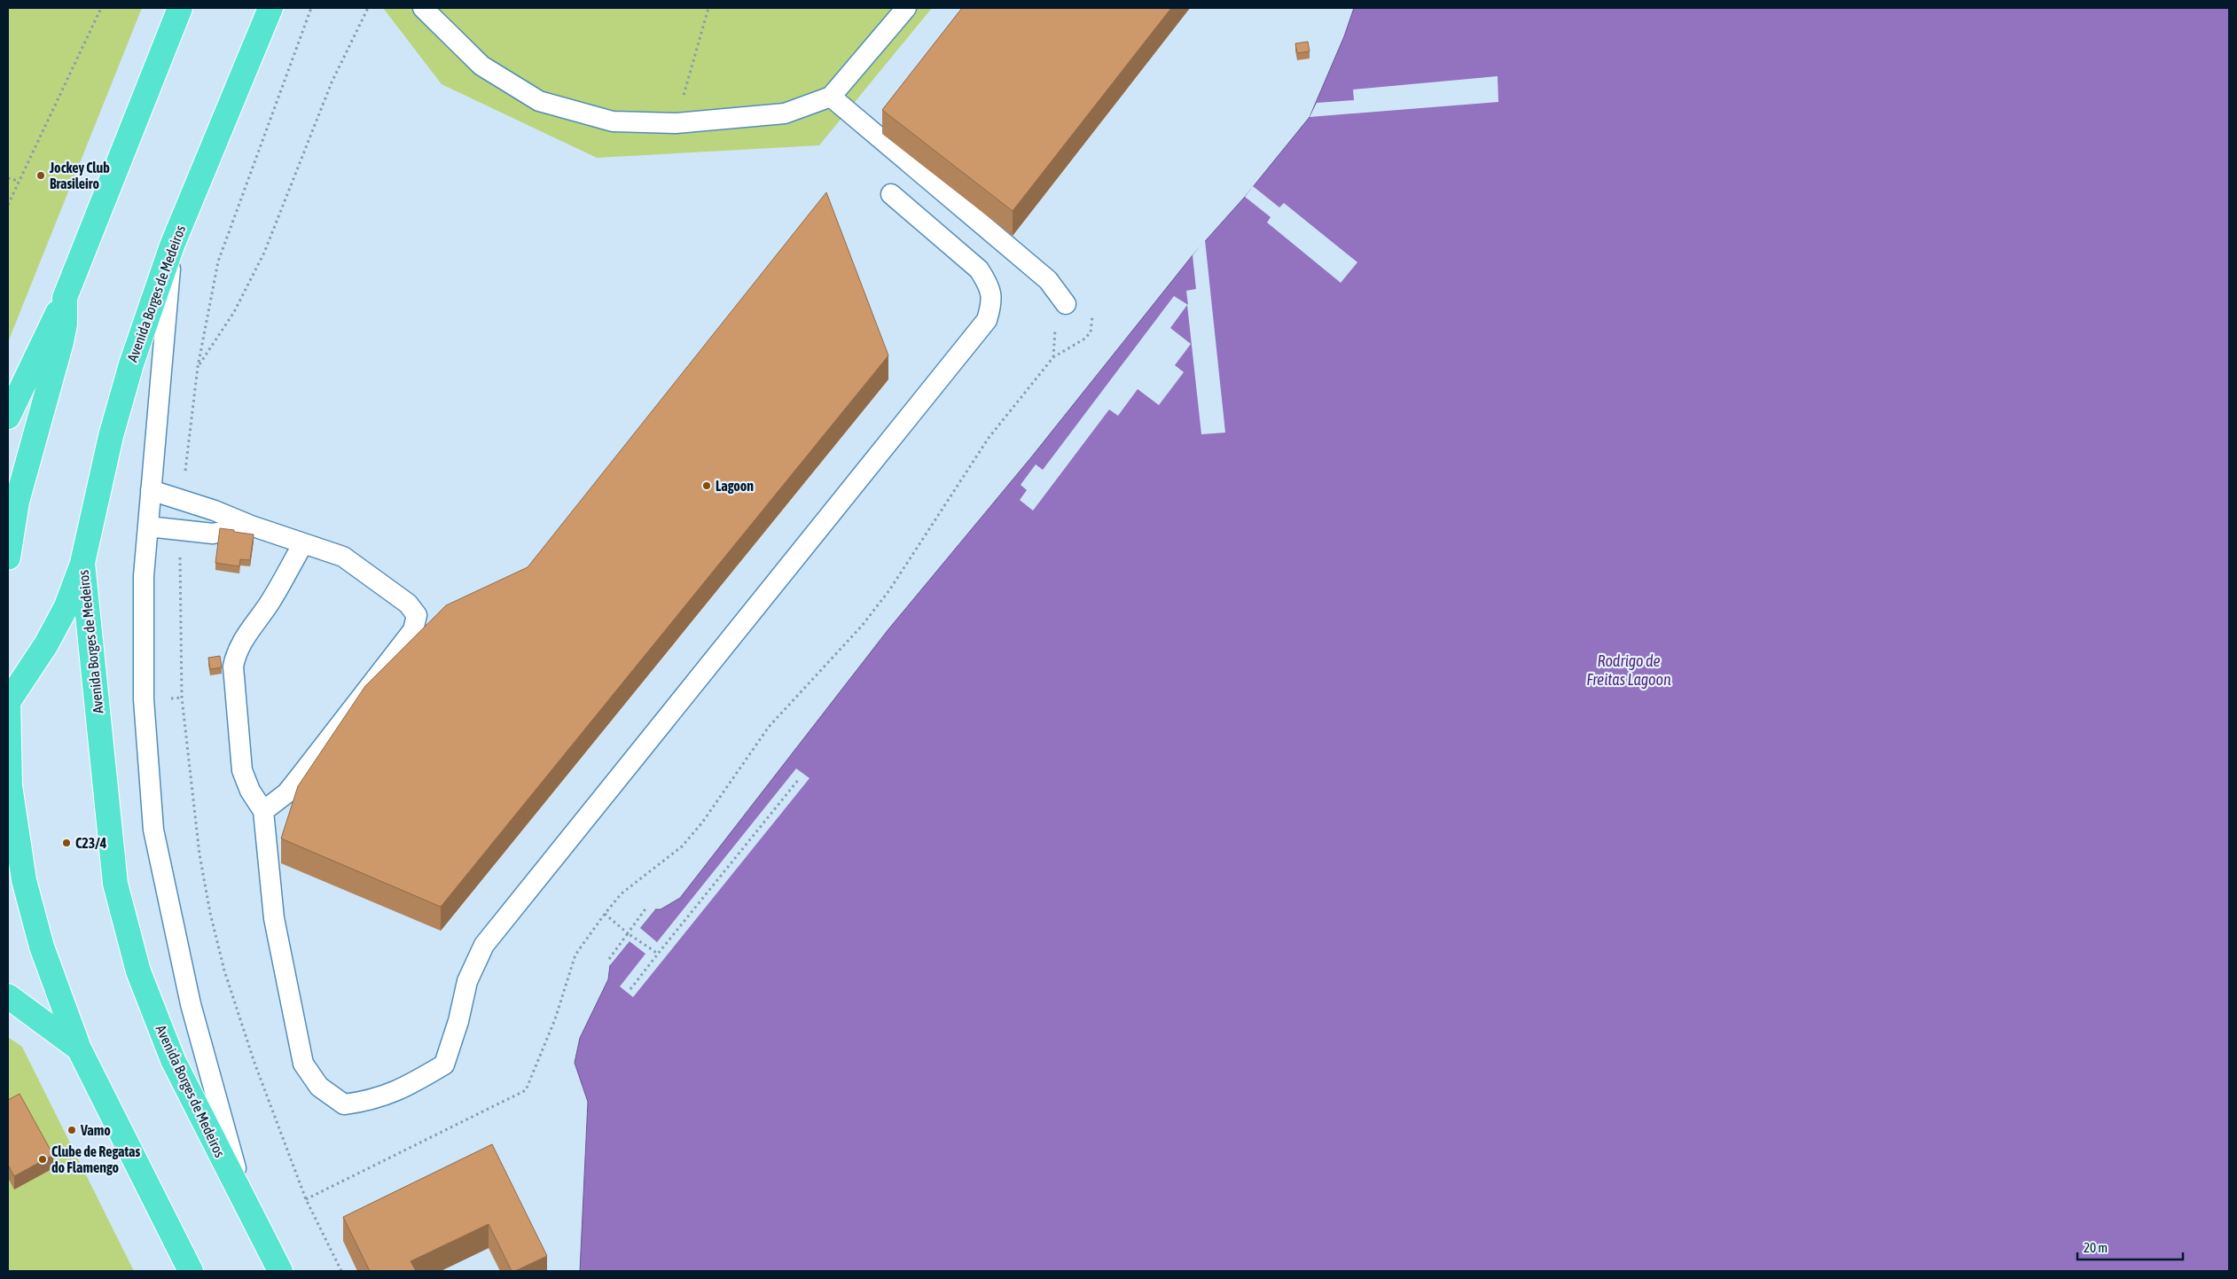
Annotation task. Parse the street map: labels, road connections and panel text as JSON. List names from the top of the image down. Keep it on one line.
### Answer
{"streets":{"highway":["Avenida Borges de Medeiros"]},"water":["Rodrigo de Freitas Lagoon"],"places":["Jockey Club Brasileiro","Lagoon","C23/4","Vamo","Clube de Regatas do Flamengo"],"scale_bar":"20 m"}
